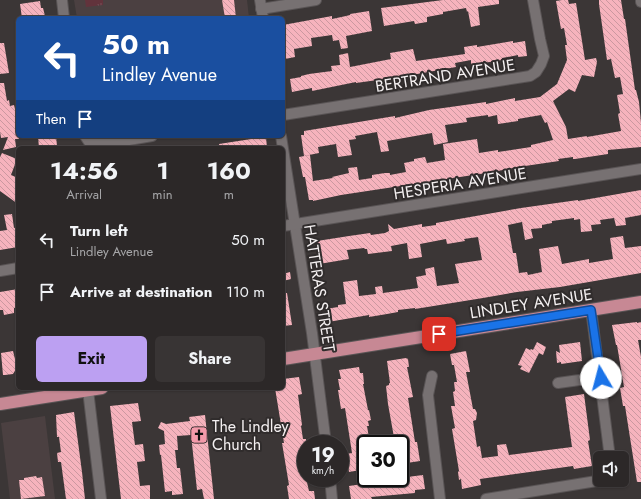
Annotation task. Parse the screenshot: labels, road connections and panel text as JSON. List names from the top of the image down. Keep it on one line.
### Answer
{"streets":{"main road":["LINDLEY AVENUE"],"street":["BERTRAND AVENUE","HESPERIA AVENUE","HATTERAS STREET"]},"crossings":[["HESPERIA AVENUE","HATTERAS STREET"],["HATTERAS STREET","LINDLEY AVENUE"]],"places":{"church":["The Lindley Church"]},"page":{"turn":["50 m","Lindley Avenue"],"then":"Then","eta":["14:56","Arrival","1","min","160","m"],"list":[{"name":"Turn left","note":"Lindley Avenue","value":"50 m"},{"name":"Arrive at destination","value":"110 m"}],"buttons":["Exit","Share"],"speed":"19 km/h","limit":"30"}}
